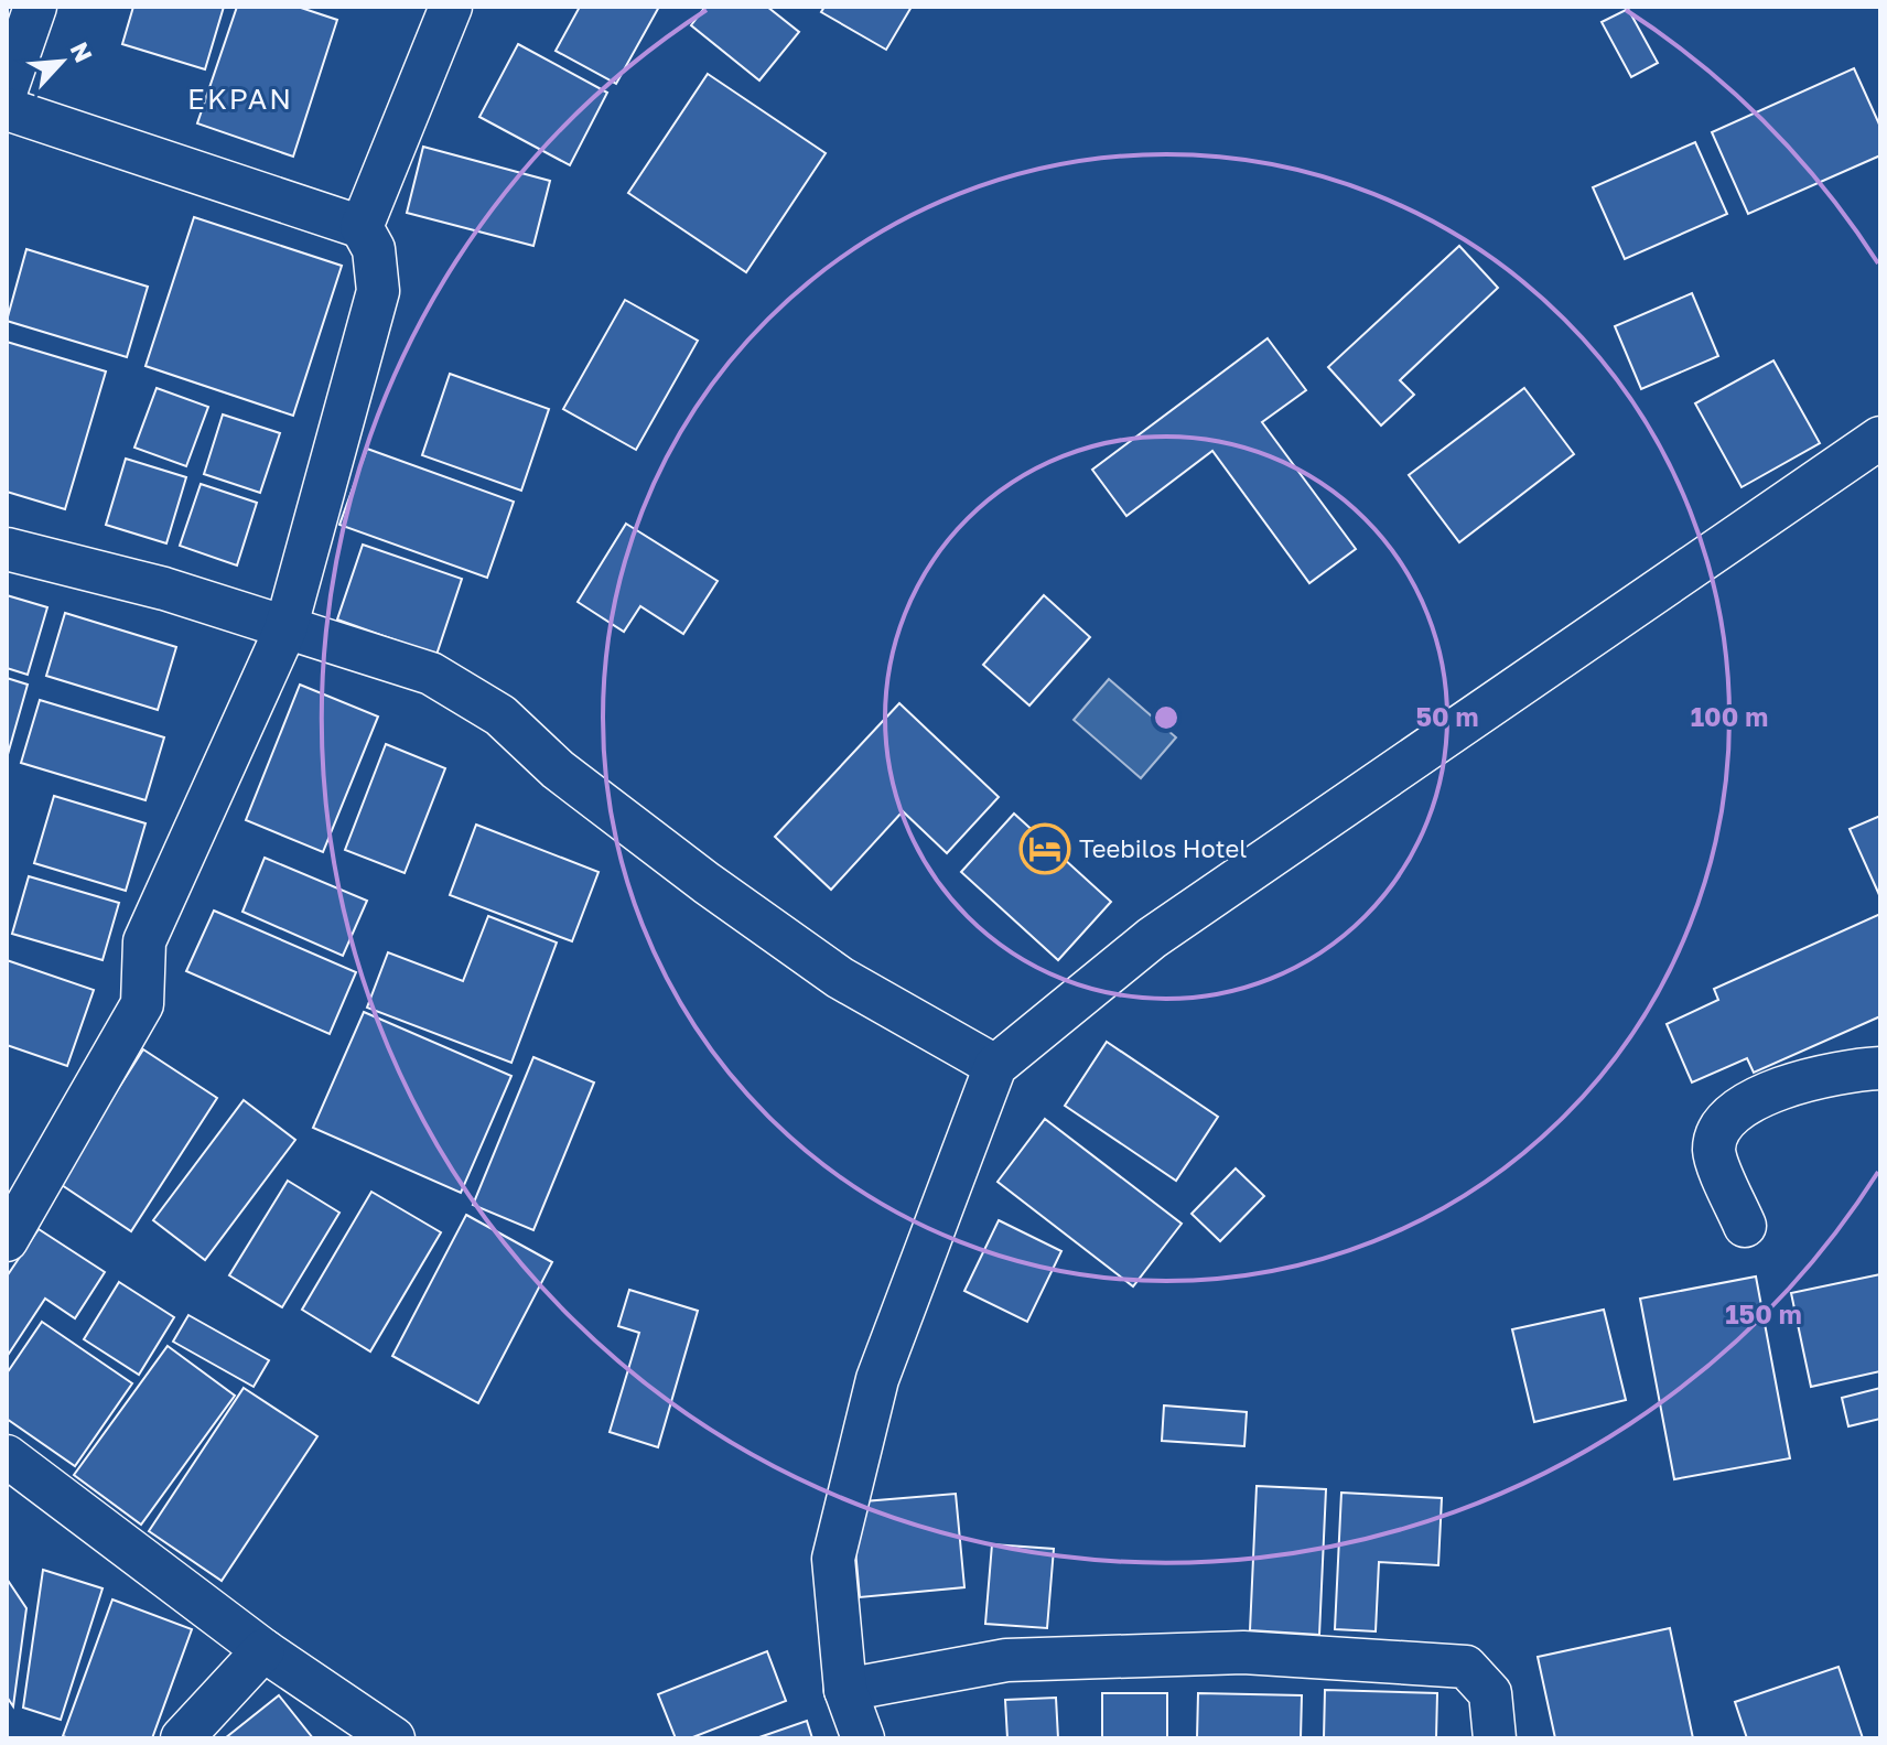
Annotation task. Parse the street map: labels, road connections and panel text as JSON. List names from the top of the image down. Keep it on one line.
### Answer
{"districts":["EKPAN"],"places":{"hotel":["Teebilos Hotel"]},"north":"top right","rings":["50 m","100 m","150 m"]}
